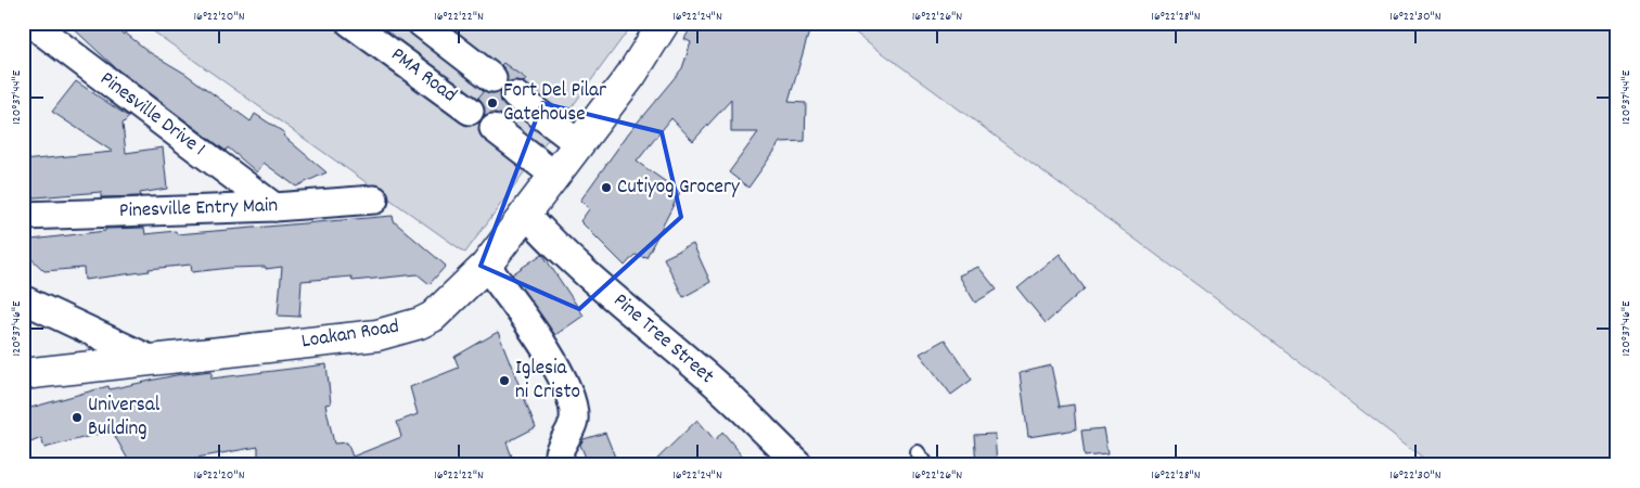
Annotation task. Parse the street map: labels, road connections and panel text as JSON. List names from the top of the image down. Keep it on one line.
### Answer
{"streets":{"main road":["Loakan Road"],"street":["PMA Road","Pinesville Drive 1","Pinesville Entry Main","Pine Tree Street"]},"crossings":[["Pinesville Drive 1","Pinesville Entry Main"],["Loakan Road","Pine Tree Street"]],"places":["Fort Del Pilar Gatehouse","Cutiyog Grocery","Iglesia ni Cristo","Universal Building"],"coordinates":["16°22'20\"N","16°22'22\"N","16°22'24\"N","16°22'26\"N","16°22'28\"N","16°22'30\"N","120°37'44\"E","120°37'46\"E"]}
